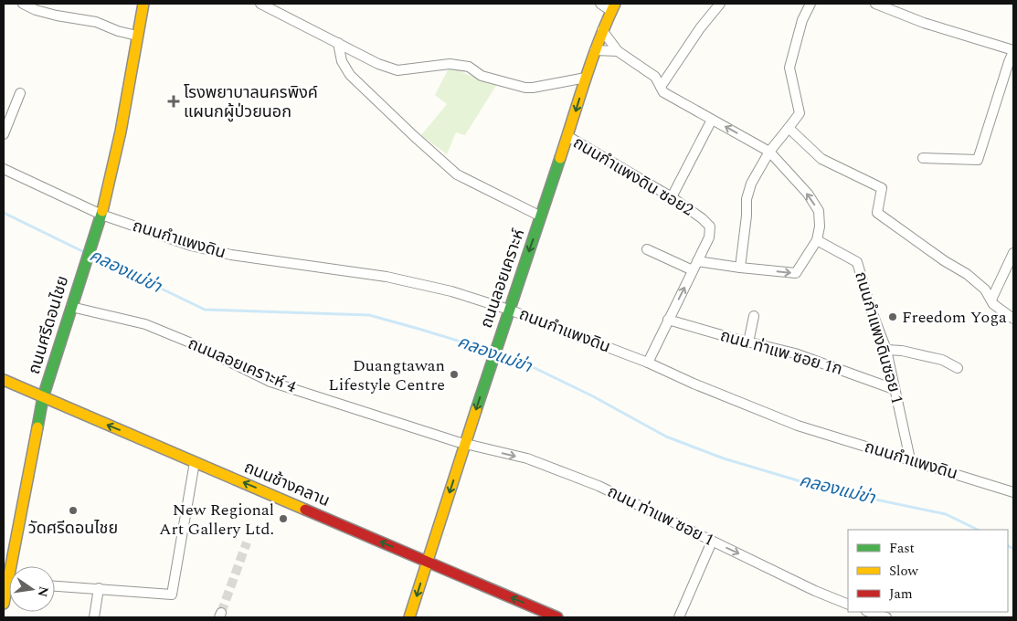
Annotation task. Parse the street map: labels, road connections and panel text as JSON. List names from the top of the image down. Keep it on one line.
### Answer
{"streets":{"street":["ถนนกำแพงดิน ซอย2","ถนนกำแพงดิน","ถนนลอยเคราะห์","ถนนศรีดอนไชย","ถนนกำแพงดินซอย 1","ถนน ท่าแพ ซอย 1ก","ถนนลอยเคราะห์ 4","ถนนช้างคลาน","ถนน ท่าแพ ซอย 1"]},"crossings":[["ถนนกำแพงดิน ซอย2","ถนนกำแพงดิน"],["ถนนกำแพงดิน ซอย2","ถนนลอยเคราะห์"],["ถนนกำแพงดิน ซอย2","ถนน ท่าแพ ซอย 1ก"],["ถนนกำแพงดิน","ถนนลอยเคราะห์"],["ถนนกำแพงดิน","ถนนศรีดอนไชย"],["ถนนกำแพงดิน","ถนนกำแพงดินซอย 1"],["ถนนลอยเคราะห์","ถนนลอยเคราะห์ 4"],["ถนนลอยเคราะห์","ถนนช้างคลาน"],["ถนนลอยเคราะห์","ถนน ท่าแพ ซอย 1"],["ถนนศรีดอนไชย","ถนนลอยเคราะห์ 4"],["ถนนศรีดอนไชย","ถนนช้างคลาน"],["ถนนกำแพงดินซอย 1","ถนน ท่าแพ ซอย 1ก"],["ถนนลอยเคราะห์ 4","ถนน ท่าแพ ซอย 1"]],"one_way":["ถนนลอยเคราะห์","ถนนช้างคลาน","ถนน ท่าแพ ซอย 1"],"water":["คลองแม่ข่า"],"places":{"health":["โรงพยาบาลนครพิงค์ แผนกผู้ป่วยนอก"],"other":["Freedom Yoga","Duangtawan Lifestyle Centre","วัดศรีดอนไชย","New Regional Art Gallery Ltd."]},"legend":["Fast","Slow","Jam"],"north":"right"}
